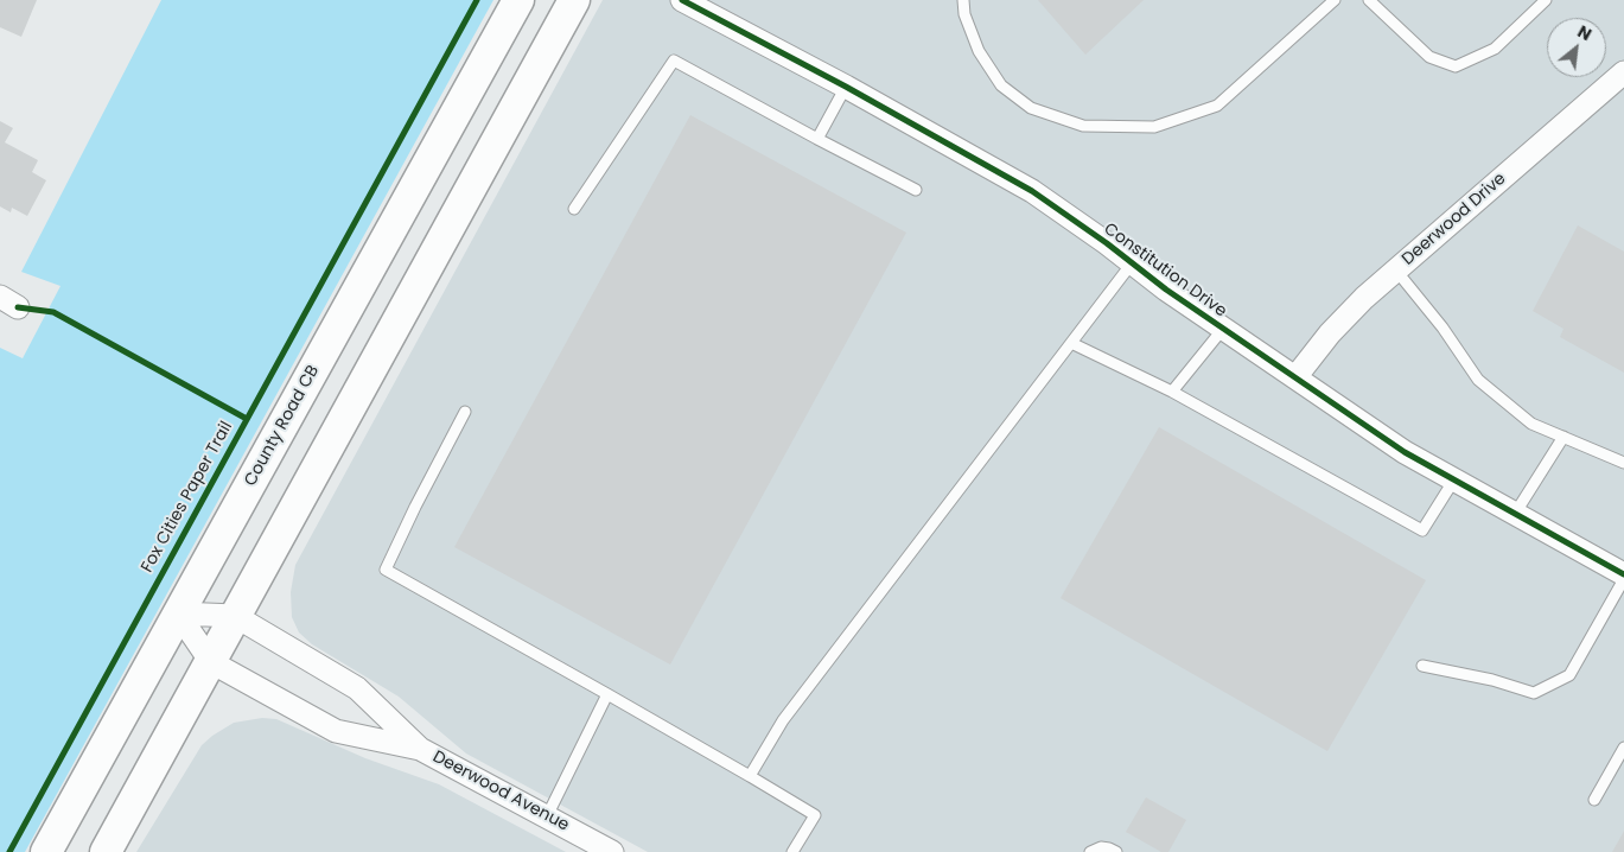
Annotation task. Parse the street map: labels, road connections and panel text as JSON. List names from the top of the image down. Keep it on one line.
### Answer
{"streets":{"main road":["County Road CB"],"street":["Deerwood Drive","Constitution Drive","Deerwood Avenue"],"cycle path":["Fox Cities Paper Trail"]},"crossings":[["Deerwood Drive","Constitution Drive"],["County Road CB","Deerwood Avenue"]],"north":"top right"}
